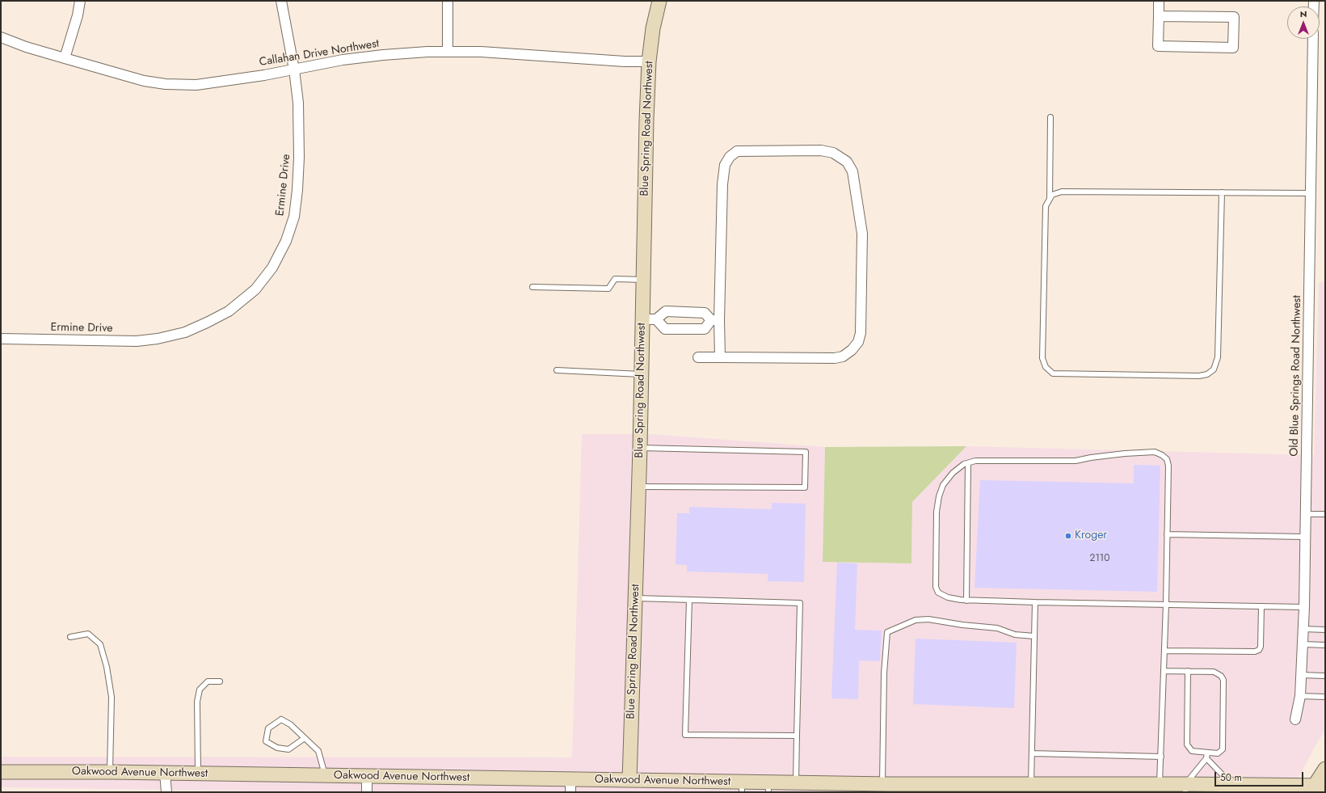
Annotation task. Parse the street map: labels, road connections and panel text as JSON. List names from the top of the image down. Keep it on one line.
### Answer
{"streets":{"street":["Callahan Drive Northwest","Blue Spring Road Northwest","Ermine Drive","Old Blue Springs Road Northwest","Oakwood Avenue Northwest"]},"crossings":[["Callahan Drive Northwest","Blue Spring Road Northwest"],["Callahan Drive Northwest","Ermine Drive"],["Blue Spring Road Northwest","Oakwood Avenue Northwest"]],"places":["Kroger"],"house_numbers":["2110"],"scale_bar":"50 m","north":"top"}
